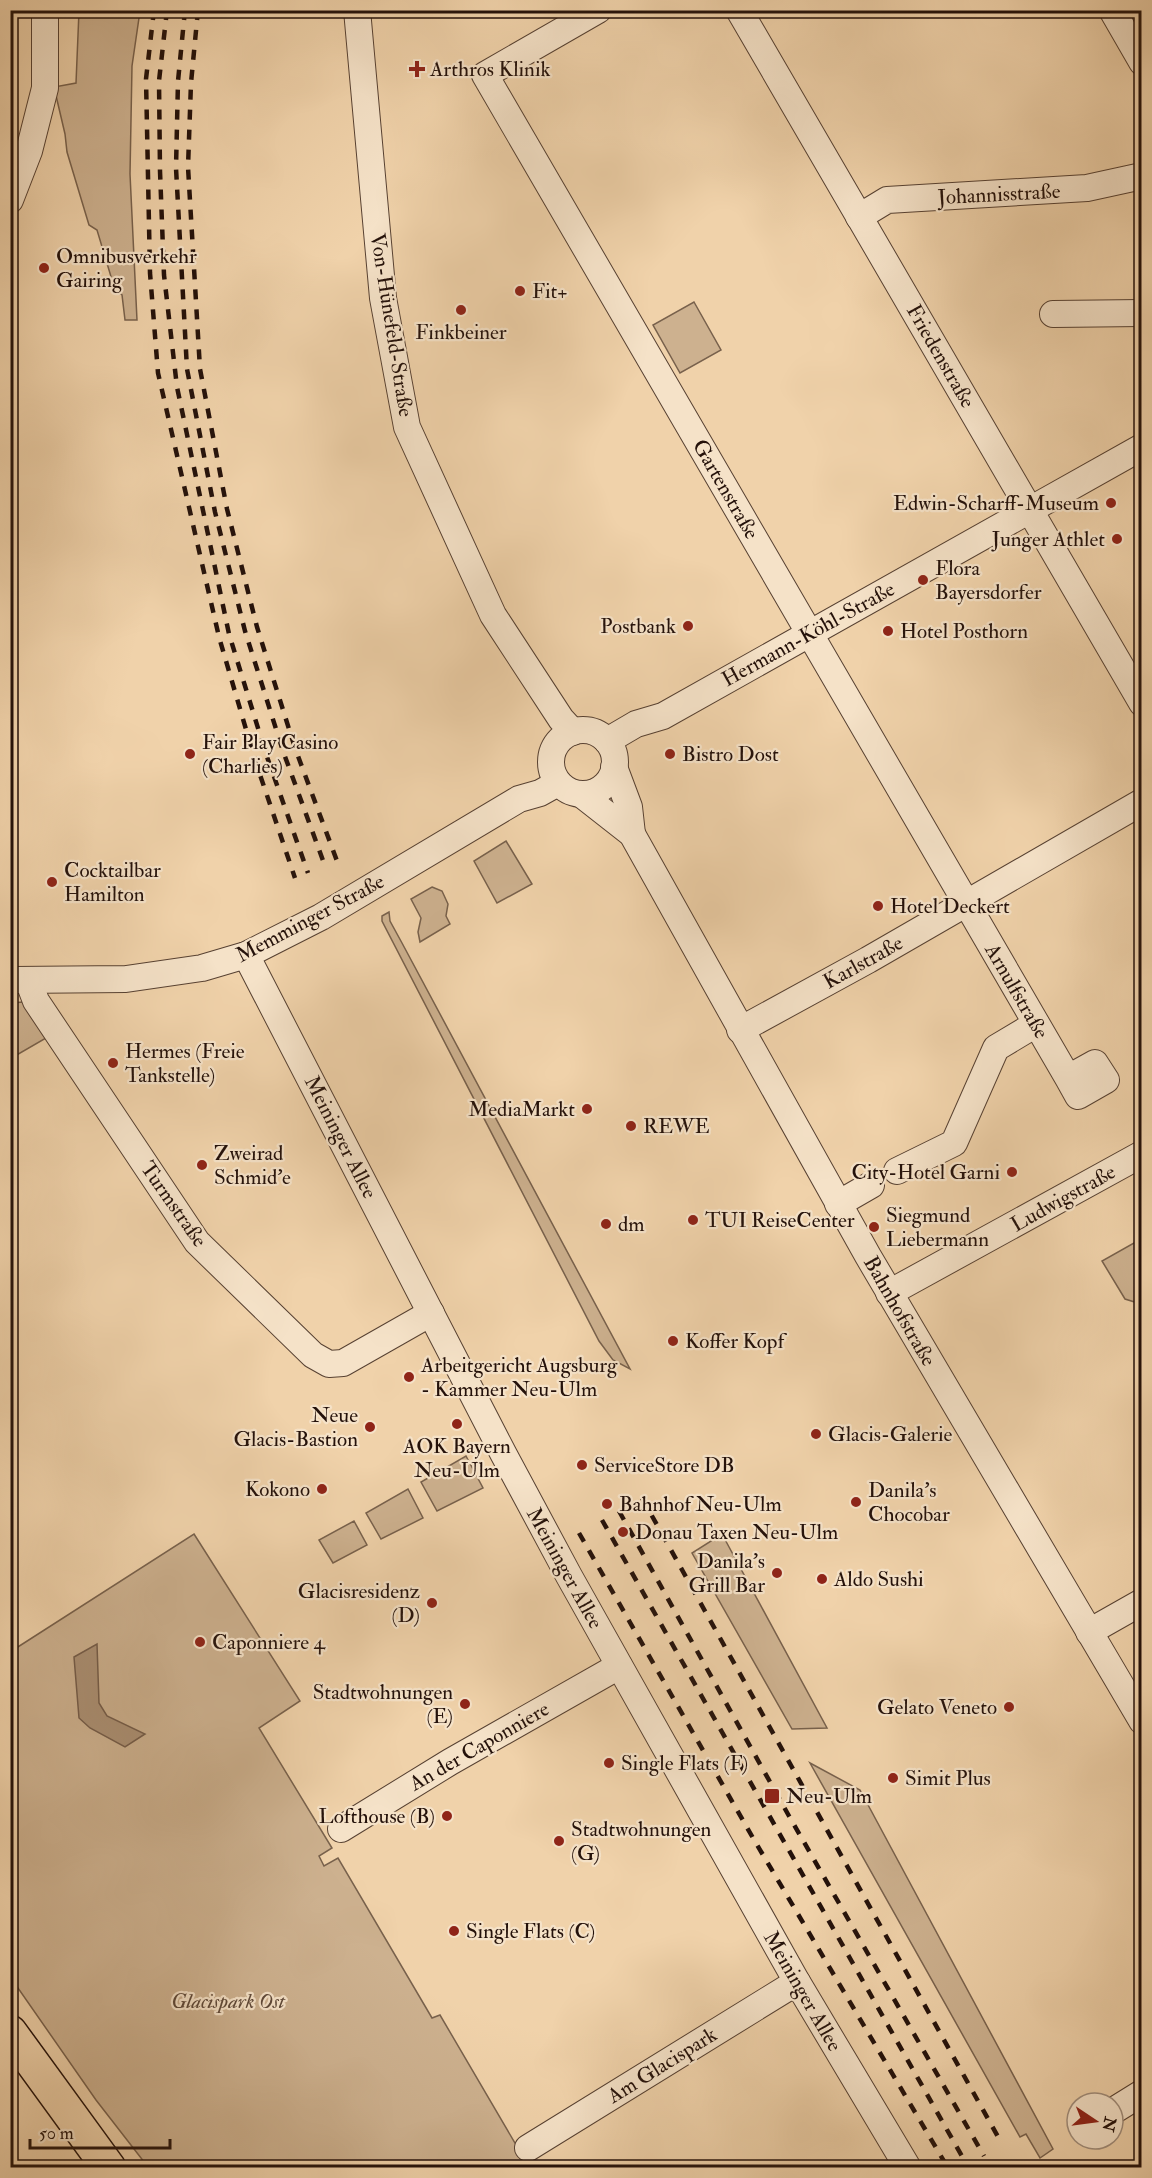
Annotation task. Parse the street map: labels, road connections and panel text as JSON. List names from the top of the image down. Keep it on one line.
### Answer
{"streets":{"street":["Johannisstraße","Von-Hünefeld-Straße","Friedenstraße","Gartenstraße","Hermann-Köhl-Straße","Memminger Straße","Karlstraße","Arnulfstraße","Meininger Allee","Ludwigstraße","Turmstraße","Bahnhofstraße","An der Caponniere","Am Glacispark"]},"crossings":[["Johannisstraße","Friedenstraße"],["Von-Hünefeld-Straße","Hermann-Köhl-Straße"],["Von-Hünefeld-Straße","Memminger Straße"],["Von-Hünefeld-Straße","Bahnhofstraße"],["Friedenstraße","Hermann-Köhl-Straße"],["Gartenstraße","Hermann-Köhl-Straße"],["Gartenstraße","Karlstraße"],["Gartenstraße","Arnulfstraße"],["Hermann-Köhl-Straße","Memminger Straße"],["Hermann-Köhl-Straße","Bahnhofstraße"],["Memminger Straße","Meininger Allee"],["Memminger Straße","Turmstraße"],["Memminger Straße","Bahnhofstraße"],["Karlstraße","Arnulfstraße"],["Karlstraße","Bahnhofstraße"],["Meininger Allee","Turmstraße"],["Meininger Allee","An der Caponniere"],["Meininger Allee","Am Glacispark"],["Ludwigstraße","Bahnhofstraße"]],"parks":["Glacispark Ost"],"places":{"health":["Arthros Klinik"],"other":["Omnibusverkehr Gairing","Fit+","Finkbeiner","Edwin-Scharff-Museum","Junger Athlet","Flora Bayersdorfer","Postbank","Hotel Posthorn","Fair Play Casino (Charlies)","Bistro Dost","Cocktailbar Hamilton","Hotel Deckert","Hermes (Freie Tankstelle)","MediaMarkt","REWE","Zweirad Schmid'e","City-Hotel Garni","TUI ReiseCenter","dm","Siegmund Liebermann","Koffer Kopf","Arbeitgericht Augsburg - Kammer Neu-Ulm","AOK Bayern Neu-Ulm","Neue Glacis-Bastion","Glacis-Galerie","ServiceStore DB","Kokono","Danila's Chocobar","Bahnhof Neu-Ulm","Donau Taxen Neu-Ulm","Danila's Grill Bar","Aldo Sushi","Glacisresidenz (D)","Caponniere 4","Stadtwohnungen (E)","Gelato Veneto","Single Flats (F)","Simit Plus","Lofthouse (B)","Stadtwohnungen (G)","Single Flats (C)"],"transit":["Neu-Ulm"]},"scale_bar":"50 m","north":"right"}
